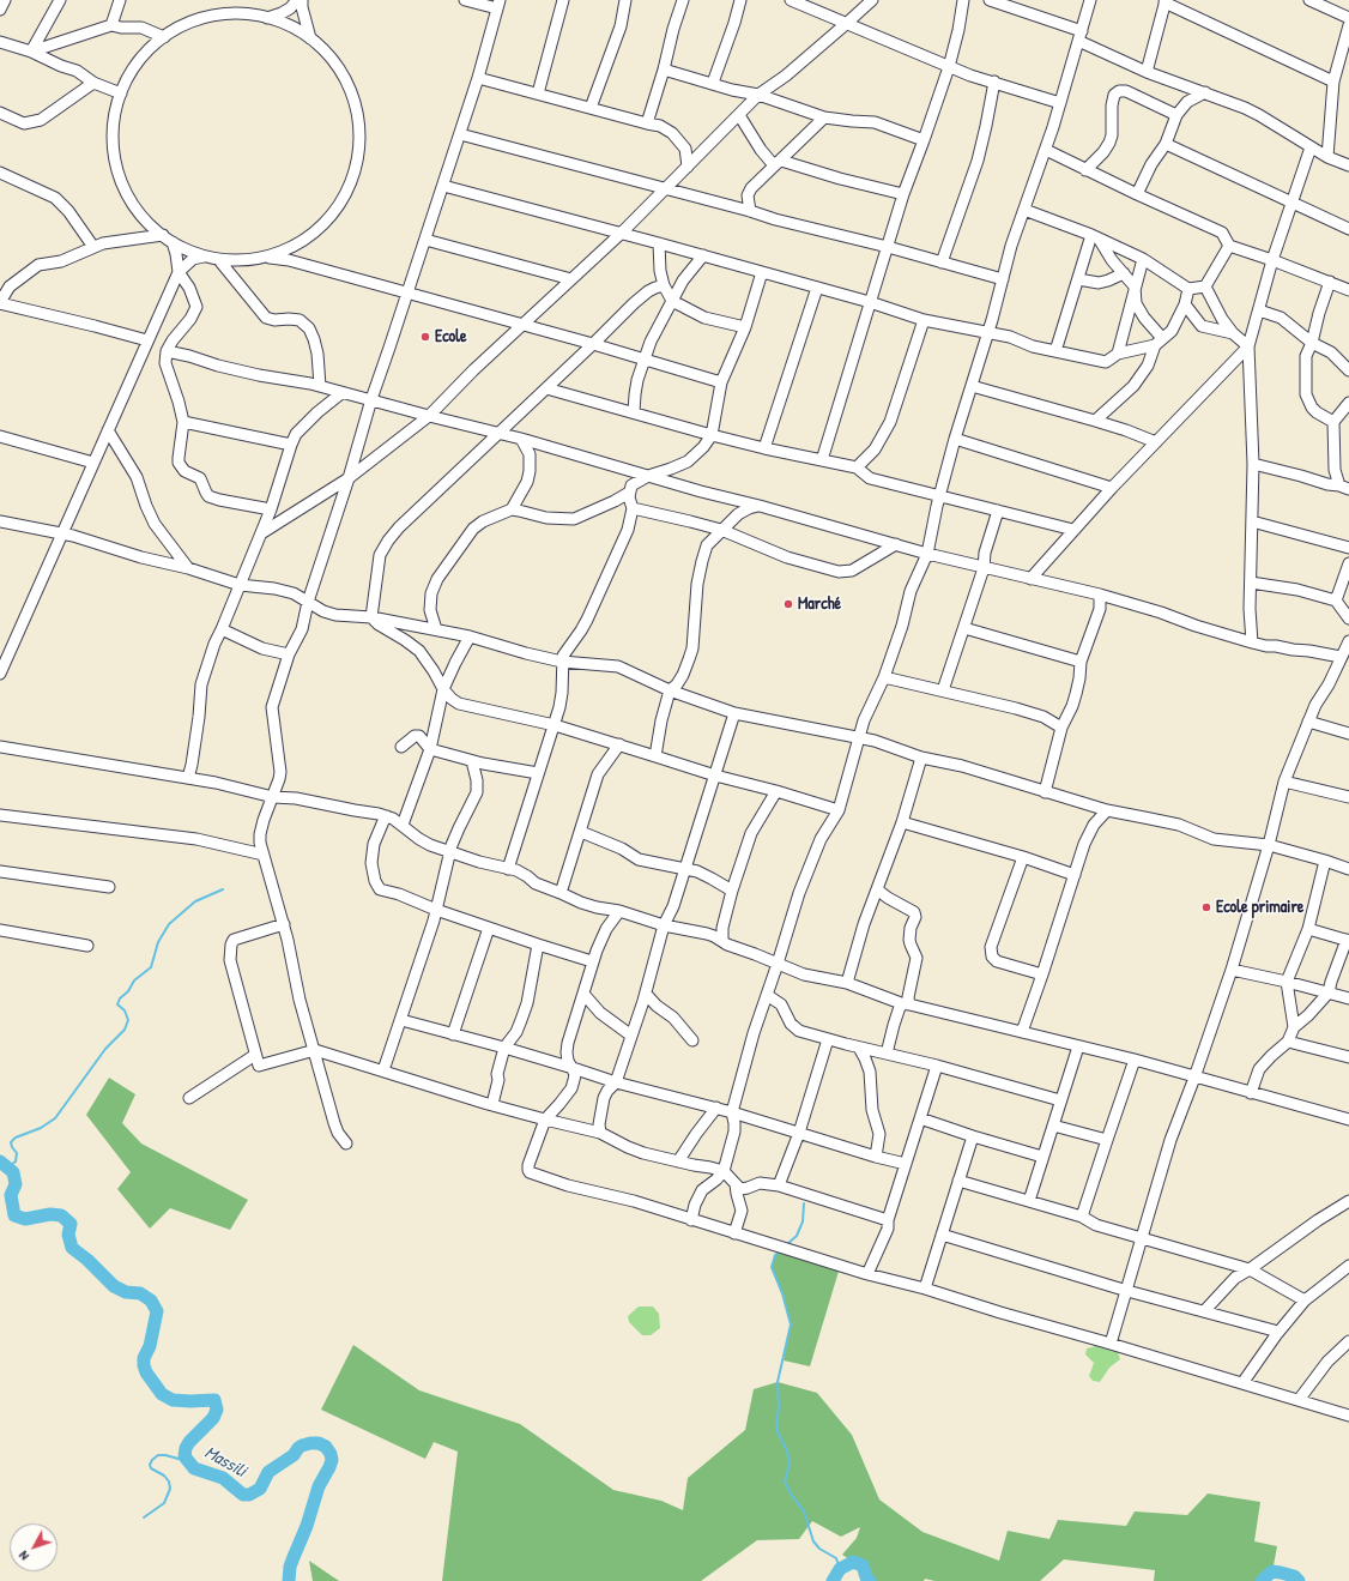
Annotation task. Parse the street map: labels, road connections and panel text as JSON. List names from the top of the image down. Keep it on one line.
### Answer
{"water":["Massili"],"places":["Ecole","Marché","Ecole primaire"],"north":"bottom left"}
